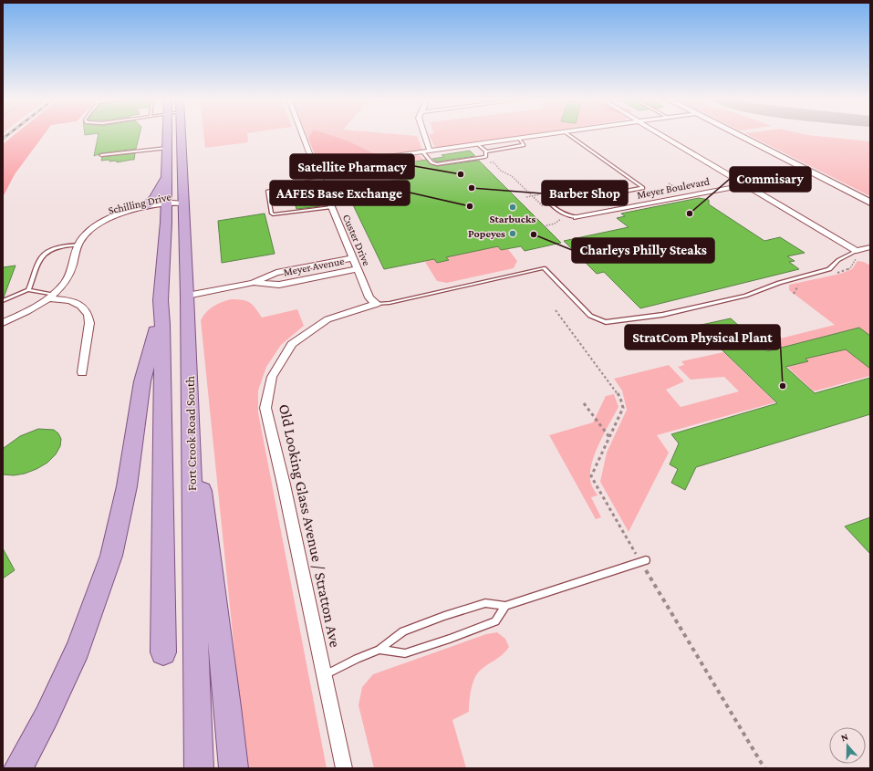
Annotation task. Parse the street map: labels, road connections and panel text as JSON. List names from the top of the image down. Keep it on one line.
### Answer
{"streets":{"main road":["Fort Crook Road South"],"street":["Meyer Boulevard","Schilling Drive","Custer Drive","Meyer Avenue","Old Looking Glass Avenue / Stratton Ave"]},"crossings":[["Schilling Drive","Fort Crook Road South"],["Custer Drive","Meyer Avenue"],["Custer Drive","Old Looking Glass Avenue / Stratton Ave"],["Meyer Avenue","Fort Crook Road South"]],"places":["Satellite Pharmacy","Barber Shop","AAFES Base Exchange","Starbucks","Commisary","Popeyes","Charleys Philly Steaks","StratCom Physical Plant"],"north":"top"}
